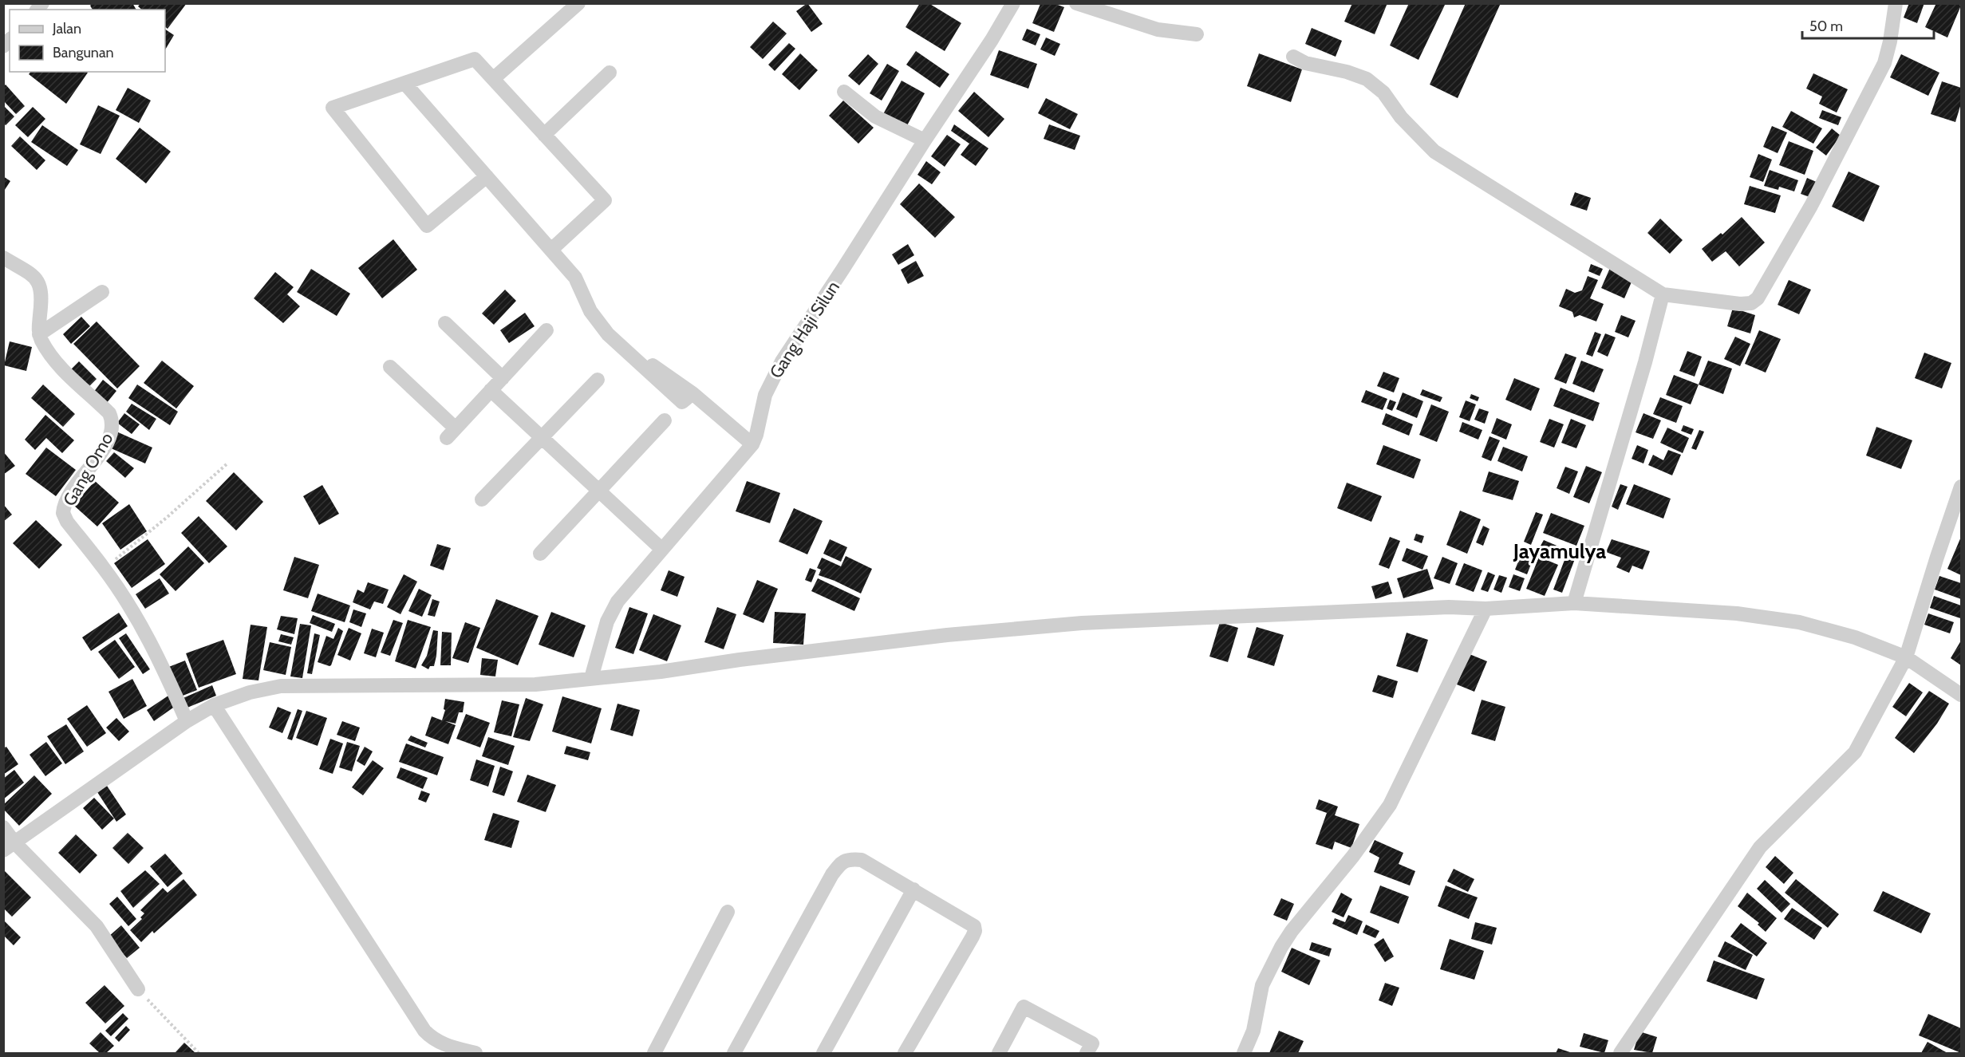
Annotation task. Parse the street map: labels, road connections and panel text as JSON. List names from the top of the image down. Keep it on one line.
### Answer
{"streets":{"street":["Gang Haji Silun","Gang Omo"]},"districts":["Jayamulya"],"legend":["Jalan","Bangunan"],"scale_bar":"50 m"}
